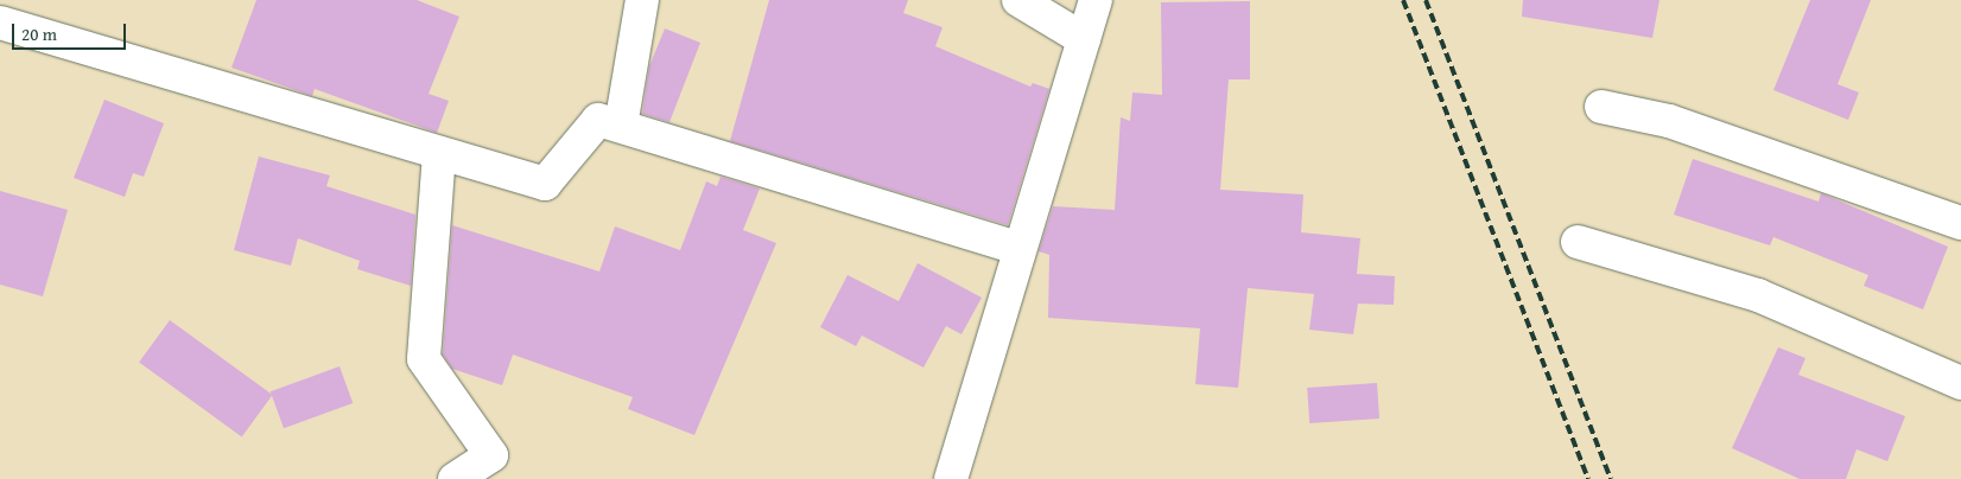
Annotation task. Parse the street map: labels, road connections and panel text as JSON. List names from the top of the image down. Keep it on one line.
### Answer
{"scale_bar":"20 m"}
